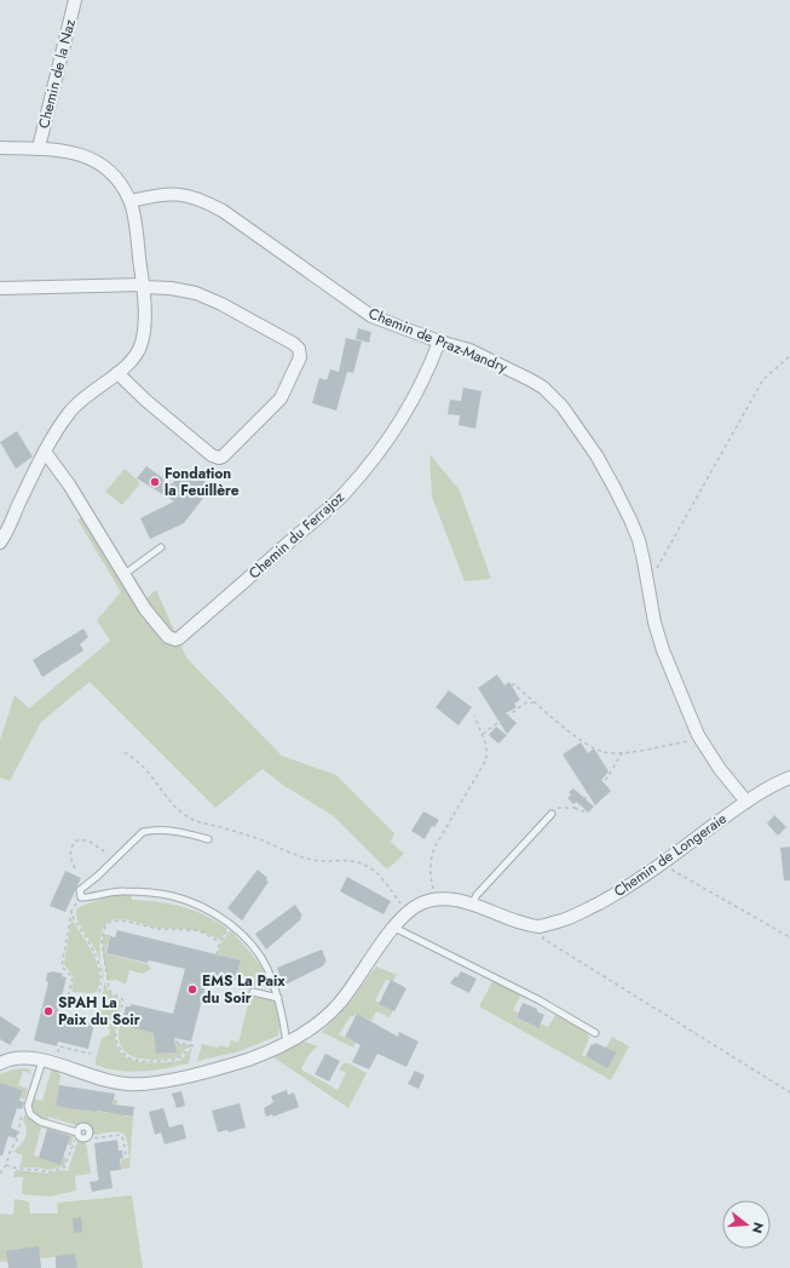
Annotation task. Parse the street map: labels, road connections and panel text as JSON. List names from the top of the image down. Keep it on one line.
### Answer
{"streets":{"street":["Chemin de la Naz","Chemin de Praz-Mandry","Chemin du Ferrajoz","Chemin de Longeraie"]},"crossings":[["Chemin de Praz-Mandry","Chemin du Ferrajoz"],["Chemin de Praz-Mandry","Chemin de Longeraie"]],"places":["Fondation la Feuillère","EMS La Paix du Soir","SPAH La Paix du Soir"],"north":"right"}
